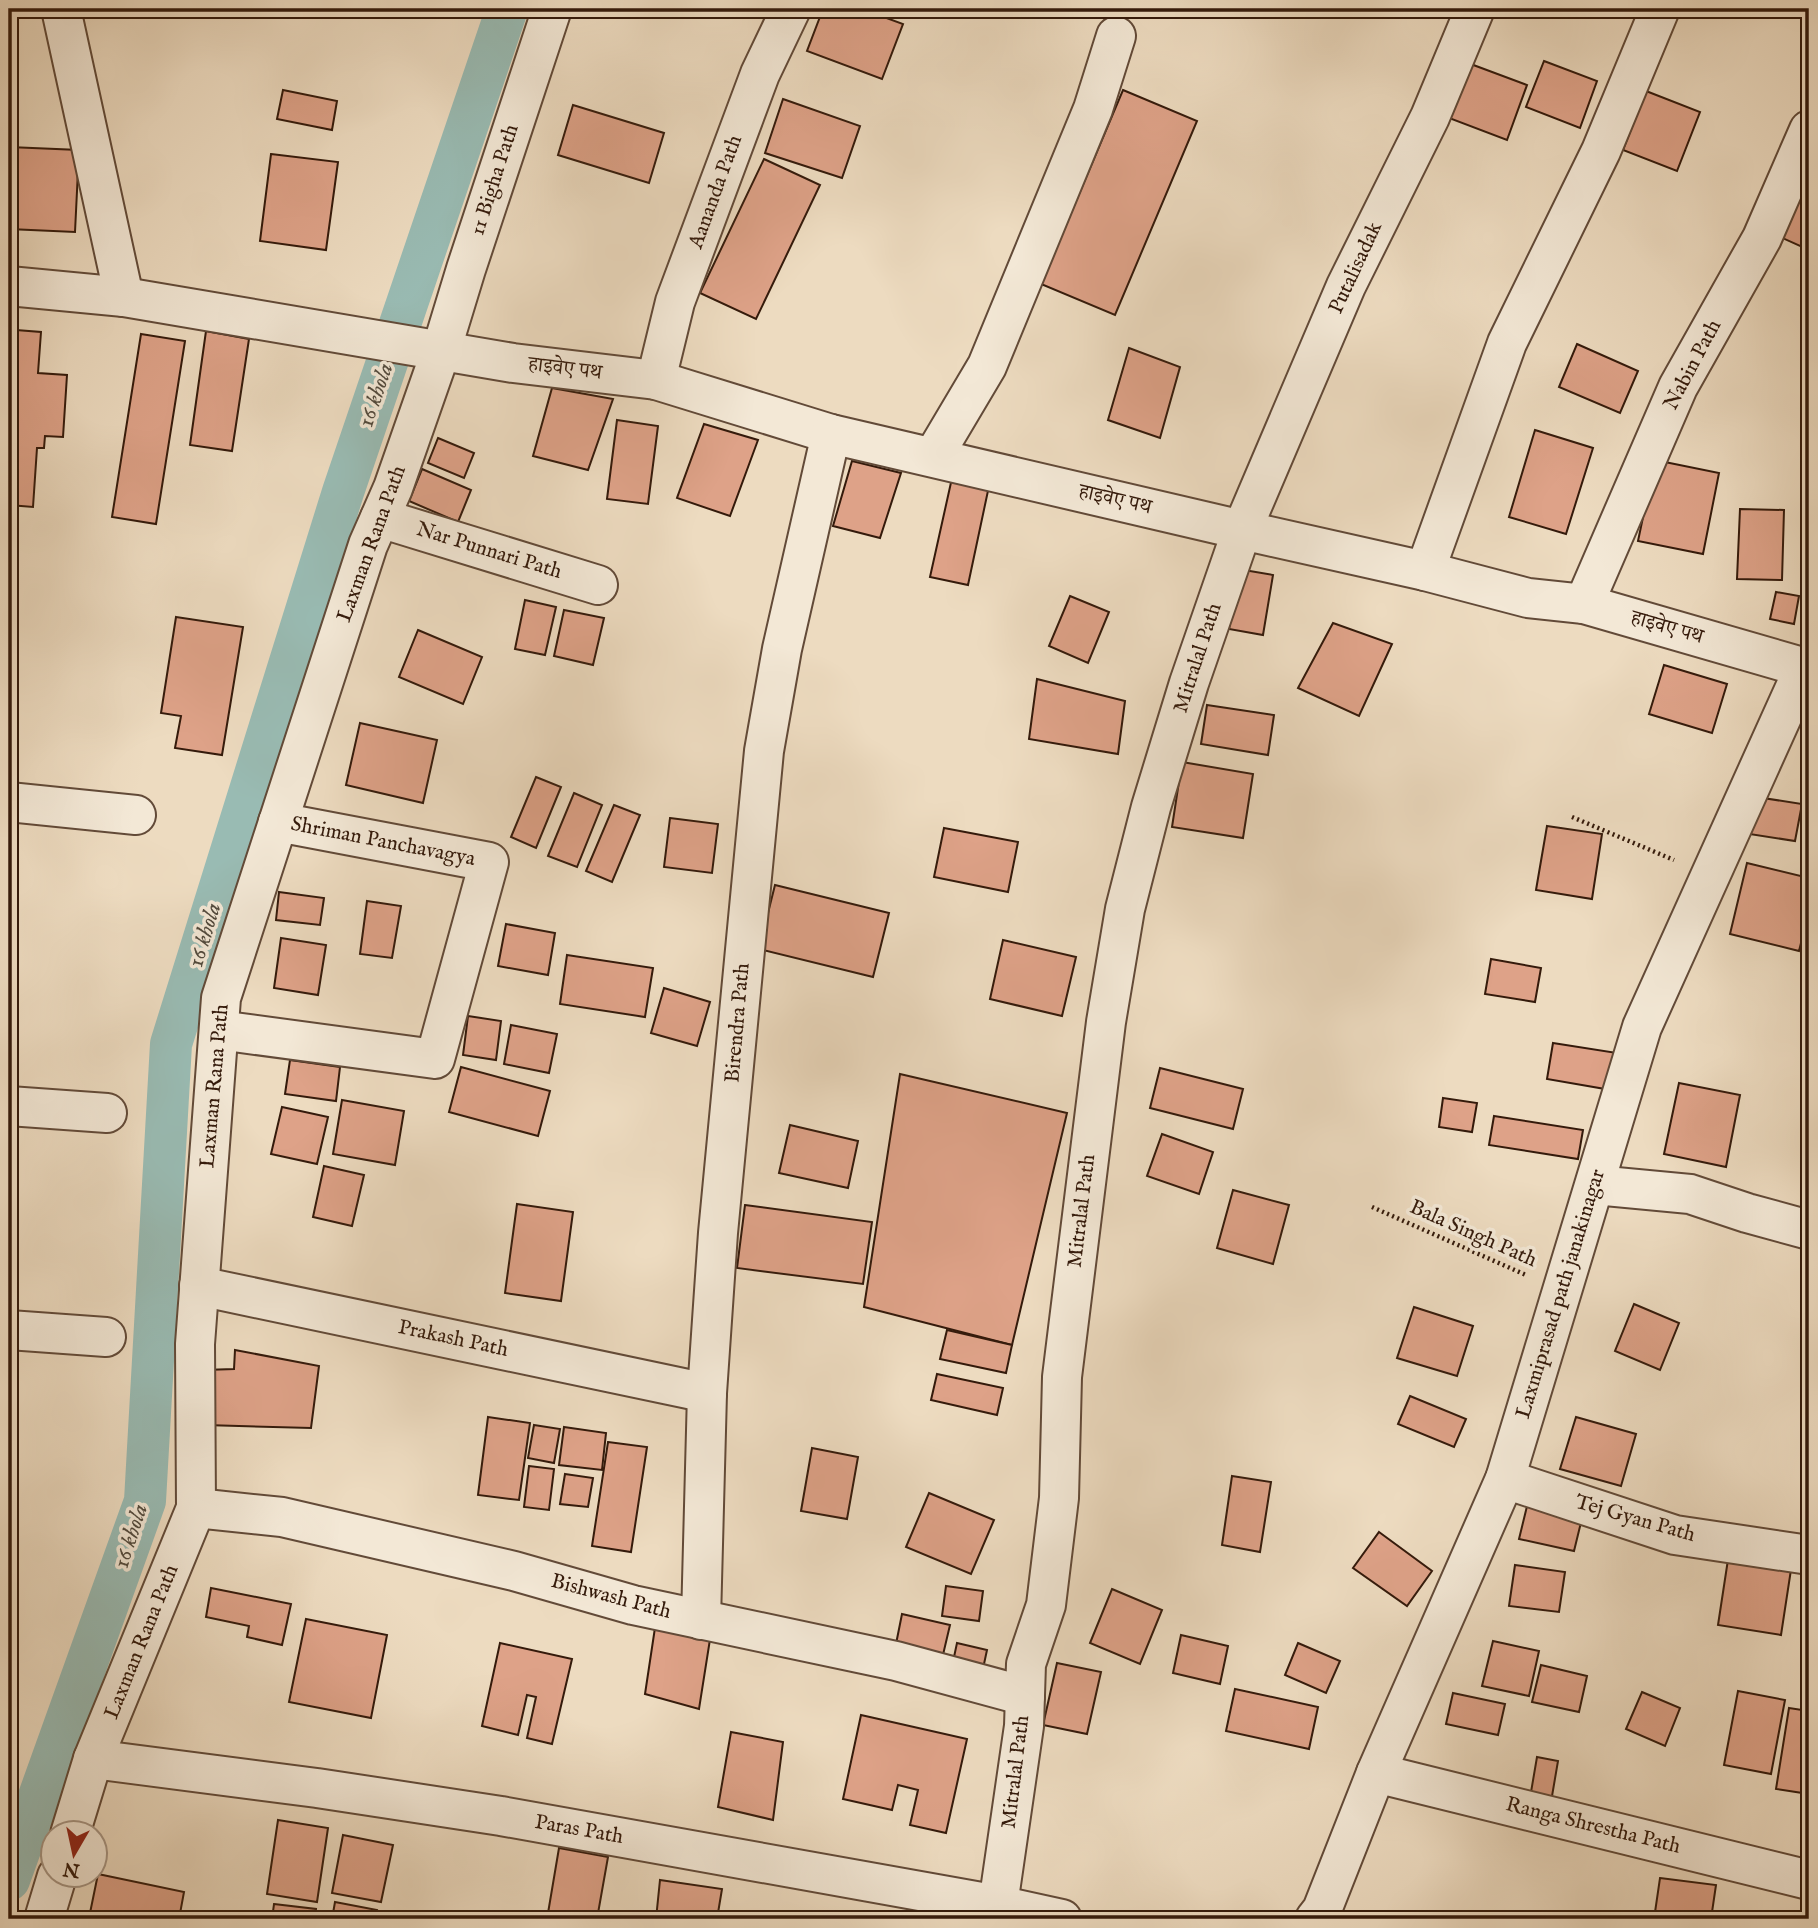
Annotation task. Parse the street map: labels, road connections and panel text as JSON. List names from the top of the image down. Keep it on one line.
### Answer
{"streets":{"street":["11 Bigha Path","Aananda Path","Putalisadak","Nabin Path","हाइवेए पथ","Laxman Rana Path","Nar Punnari Path","Mitralal Path","Shriman Panchavagya","Birendra Path","Laxmiprasad path janakinagar","Prakash Path","Tej Gyan Path","Bishwash Path","Ranga Shrestha Path","Paras Path"],"path":["Bala Singh Path"]},"crossings":[["11 Bigha Path","हाइवेए पथ"],["11 Bigha Path","Laxman Rana Path"],["Aananda Path","हाइवेए पथ"],["Putalisadak","हाइवेए पथ"],["Putalisadak","Mitralal Path"],["Nabin Path","हाइवेए पथ"],["हाइवेए पथ","Laxman Rana Path"],["हाइवेए पथ","Mitralal Path"],["हाइवेए पथ","Birendra Path"],["हाइवेए पथ","Laxmiprasad path janakinagar"],["Laxman Rana Path","Nar Punnari Path"],["Laxman Rana Path","Shriman Panchavagya"],["Laxman Rana Path","Prakash Path"],["Laxman Rana Path","Bishwash Path"],["Laxman Rana Path","Paras Path"],["Mitralal Path","Bishwash Path"],["Mitralal Path","Paras Path"],["Birendra Path","Prakash Path"],["Birendra Path","Bishwash Path"],["Bala Singh Path","Laxmiprasad path janakinagar"],["Laxmiprasad path janakinagar","Tej Gyan Path"],["Laxmiprasad path janakinagar","Ranga Shrestha Path"]],"water":["16 khola"],"north":"bottom"}
